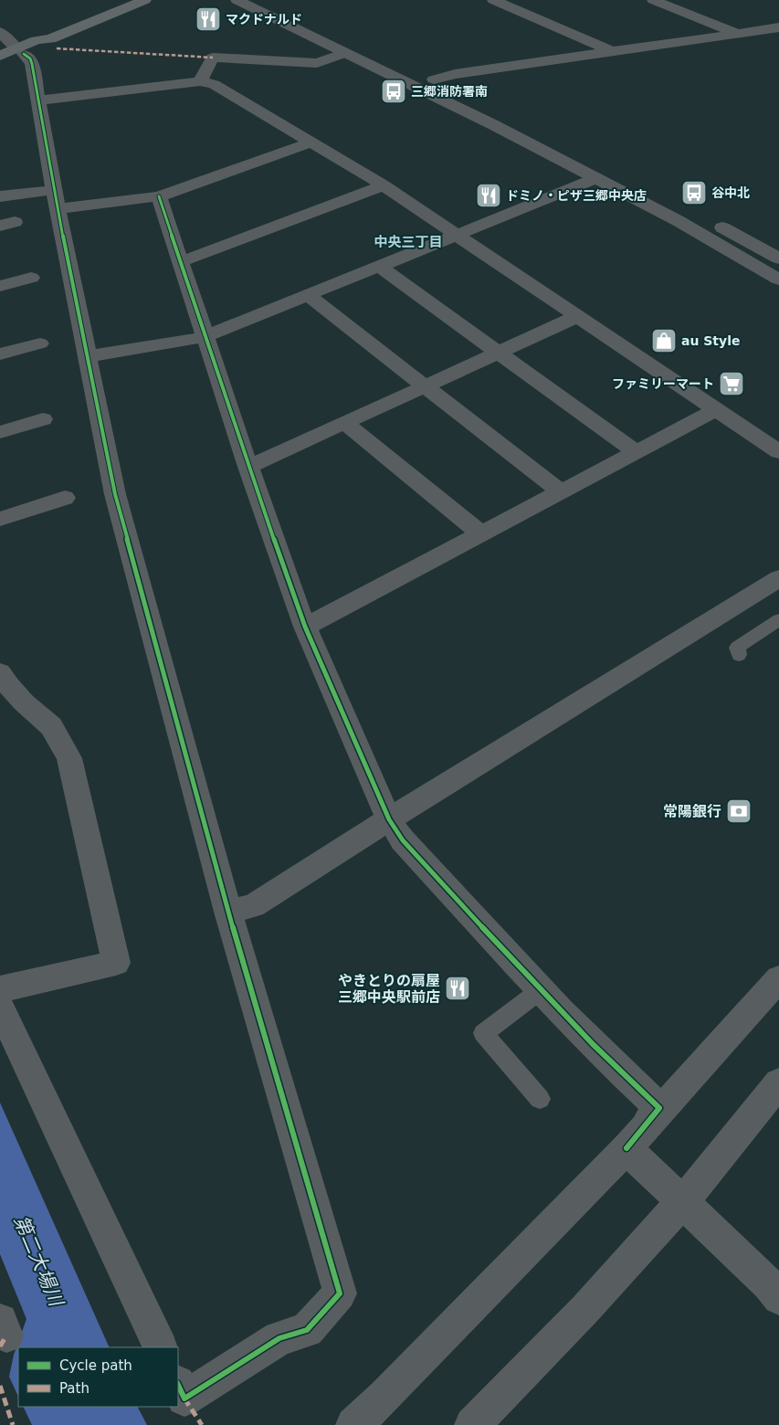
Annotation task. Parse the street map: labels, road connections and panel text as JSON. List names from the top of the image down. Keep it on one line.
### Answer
{"districts":["中央三丁目"],"water":["第二大場川"],"places":{"restaurant":["マクドナルド","ドミノ・ピザ三郷中央店","やきとりの扇屋 三郷中央駅前店"],"bus stop":["三郷消防署南","谷中北"],"shop":["au Style"],"supermarket":["ファミリーマート"],"bank":["常陽銀行"]},"legend":["Cycle path","Path"]}
